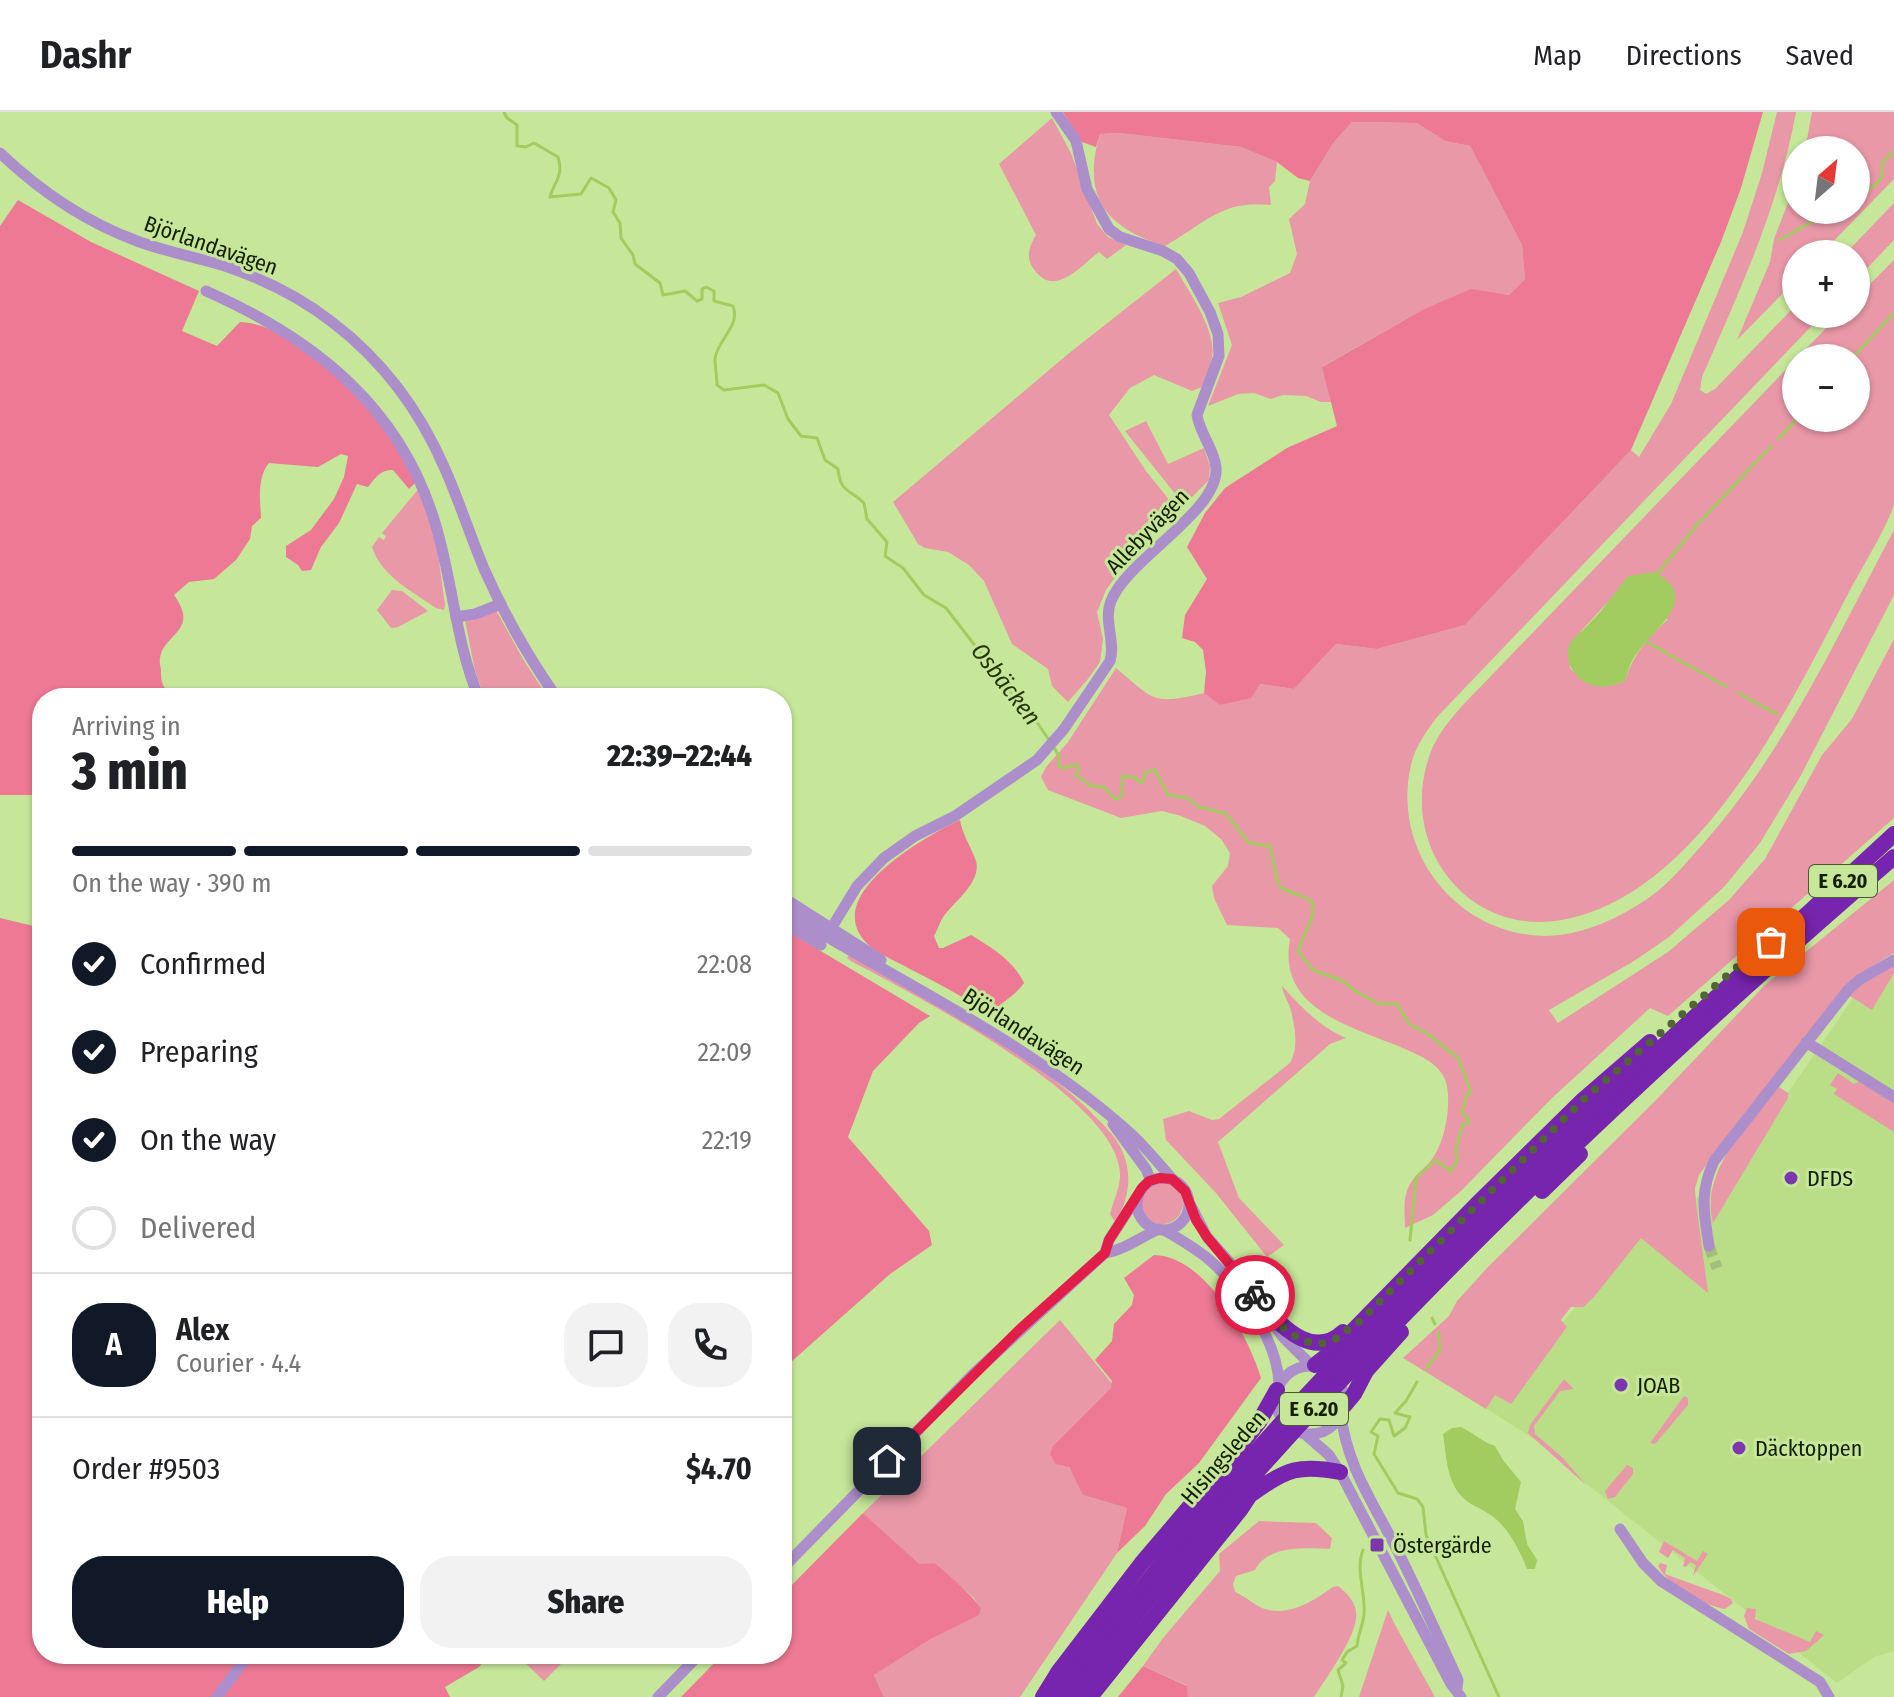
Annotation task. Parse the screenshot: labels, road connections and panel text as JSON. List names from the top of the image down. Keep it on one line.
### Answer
{"streets":{"highway":["E 6.20","Hisingsleden"],"street":["Björlandavägen","Allebyvägen"]},"crossings":[["Björlandavägen","Allebyvägen"]],"water":["Osbäcken"],"places":{"other":["DFDS","JOAB","Däcktoppen"],"transit":["Östergärde"]},"north":"top right","page":{"header":"Dashr","nav":["Map","Directions","Saved"],"map_buttons":["+","−"],"heading":["3 min","Arriving in","22:39–22:44"],"panel":["Alex","Courier · 4.4","Order #9503","$4.70"],"bar":"On the way · 390 m","list":[["Confirmed","22:08"],["Preparing","22:09"],["On the way","22:19"],"Delivered"],"round":"A","buttons":["Help","Share"]}}
